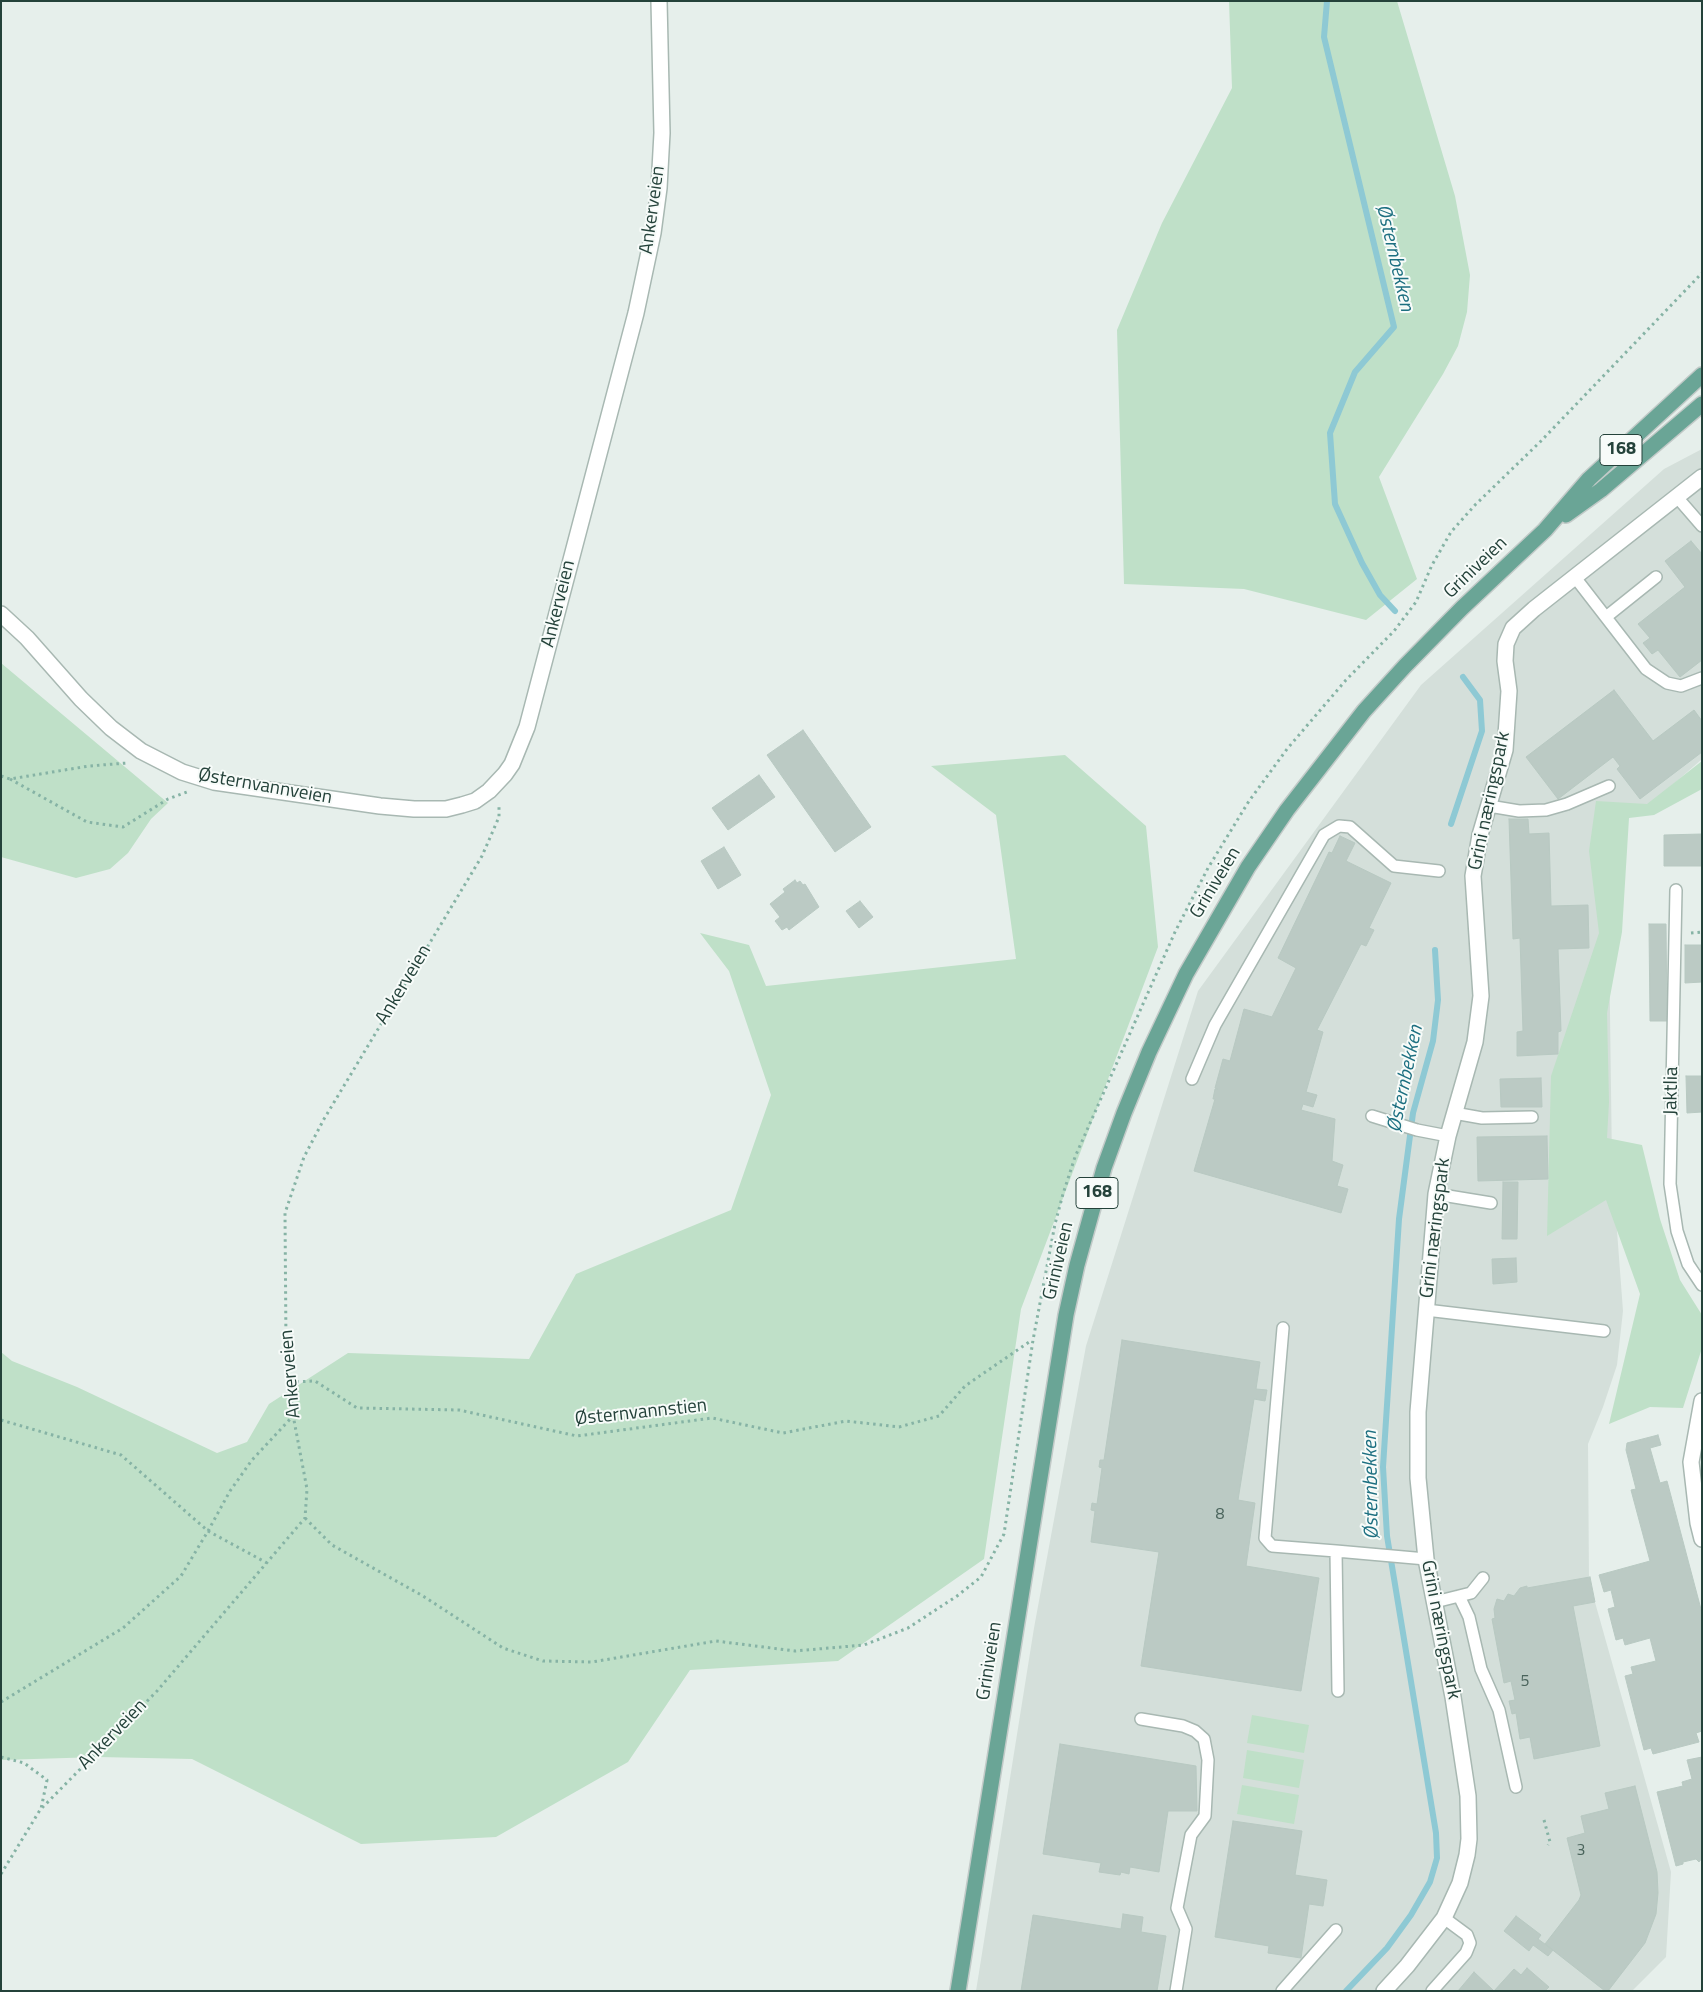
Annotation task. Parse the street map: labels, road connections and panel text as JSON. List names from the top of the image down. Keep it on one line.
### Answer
{"streets":{"main road":["168","Griniveien"],"street":["Ankerveien","Østernvannveien","Grini næringspark"],"lane":["Jaktlia"],"path":["Østernvannstien"]},"crossings":[["Ankerveien","Østernvannveien"],["Ankerveien","Østernvannstien"]],"water":["Østernbekken"],"house_numbers":["8","5","3"]}
